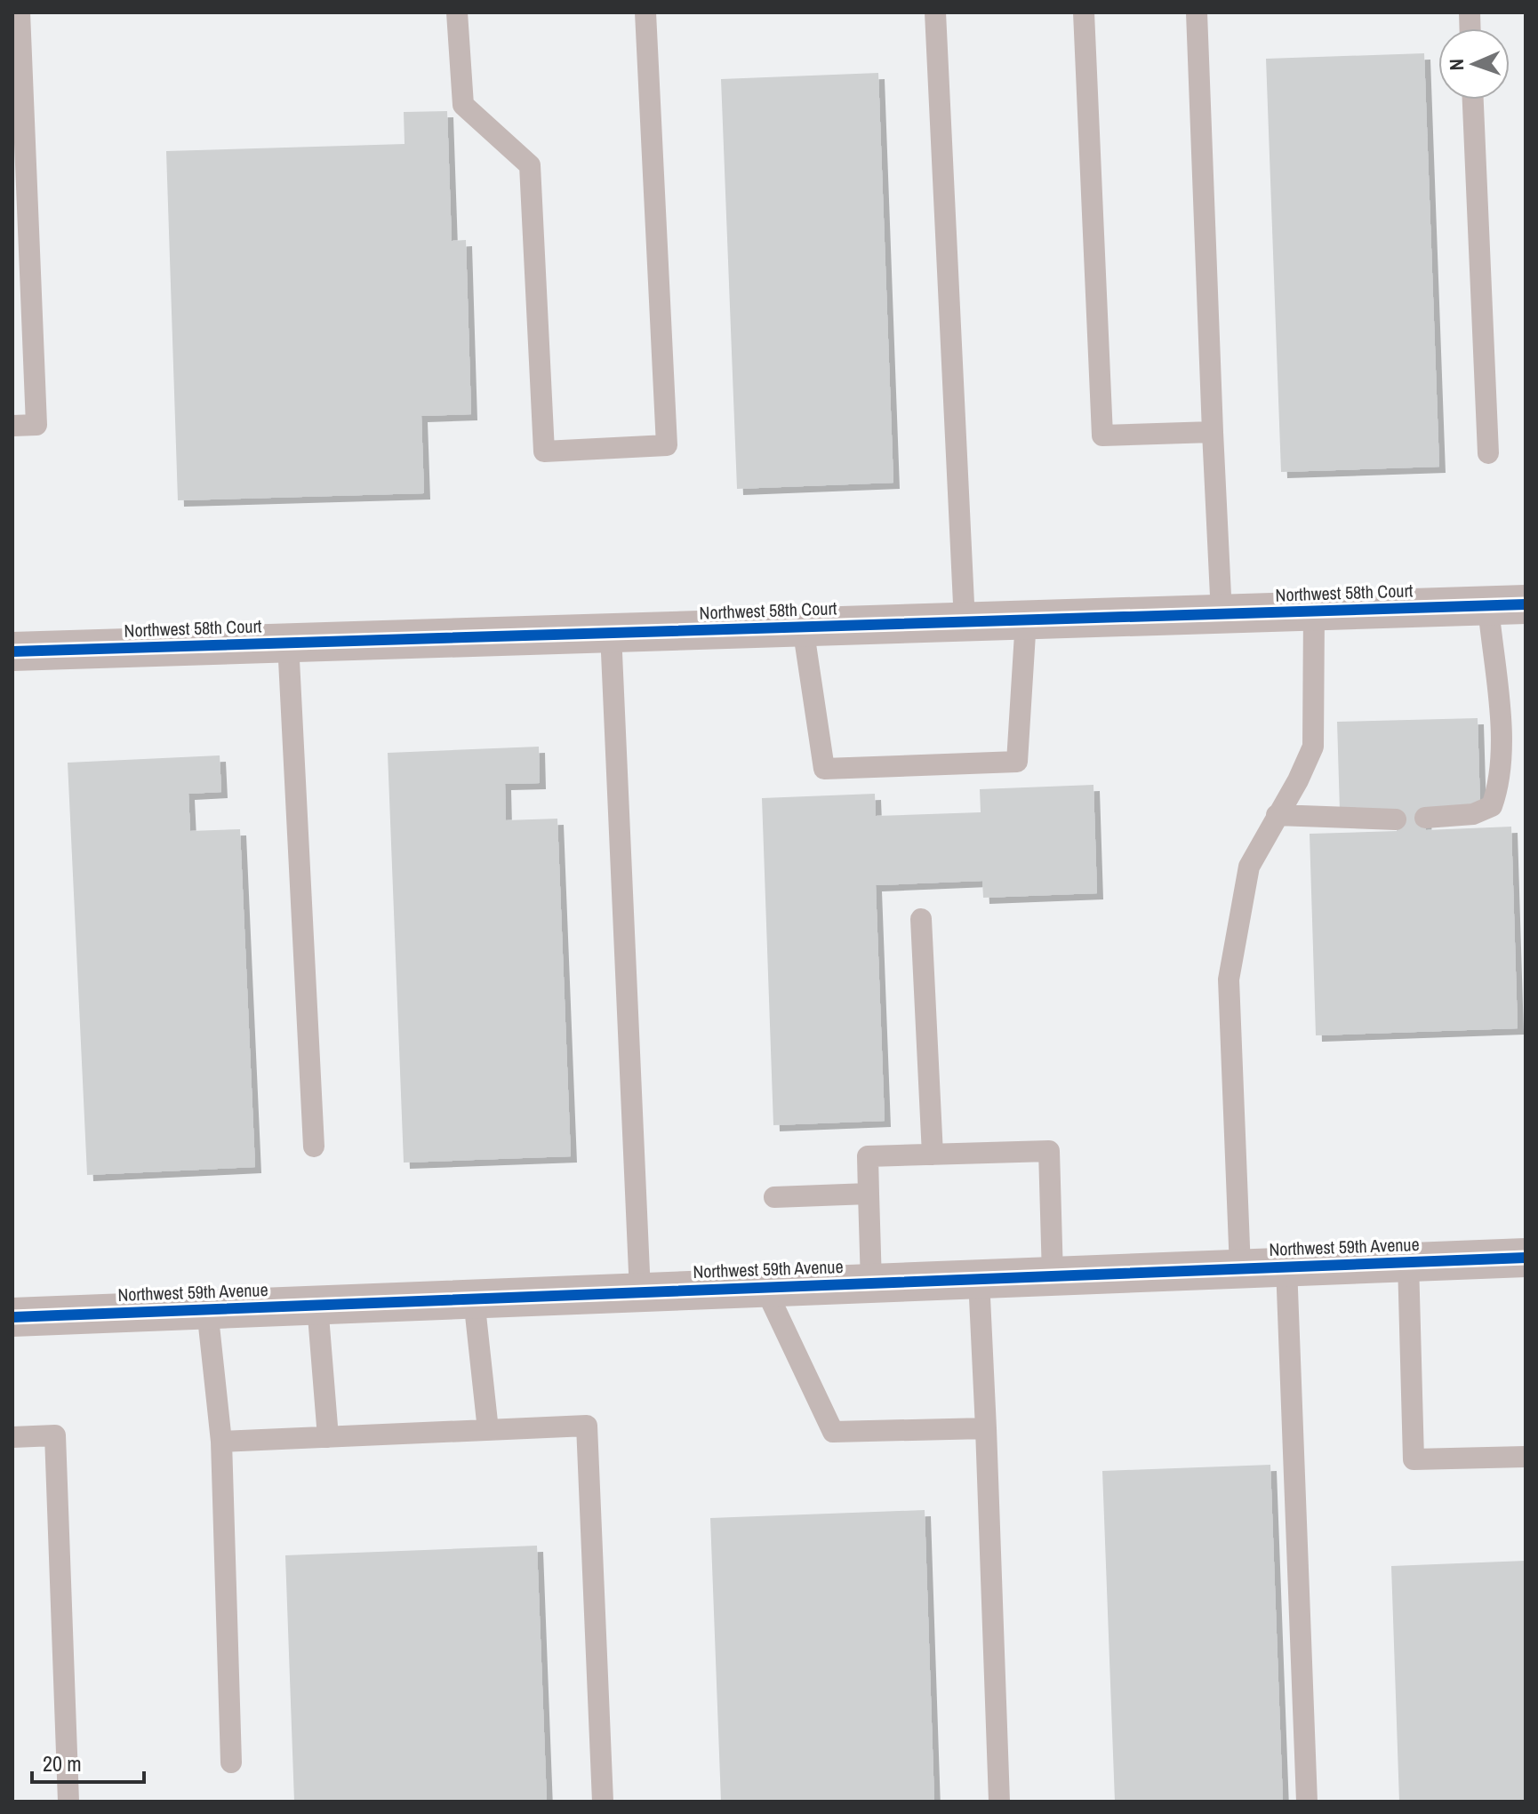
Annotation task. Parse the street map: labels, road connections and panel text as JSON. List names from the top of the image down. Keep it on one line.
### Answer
{"streets":{"street":["Northwest 58th Court","Northwest 59th Avenue"]},"scale_bar":"20 m","north":"left"}
